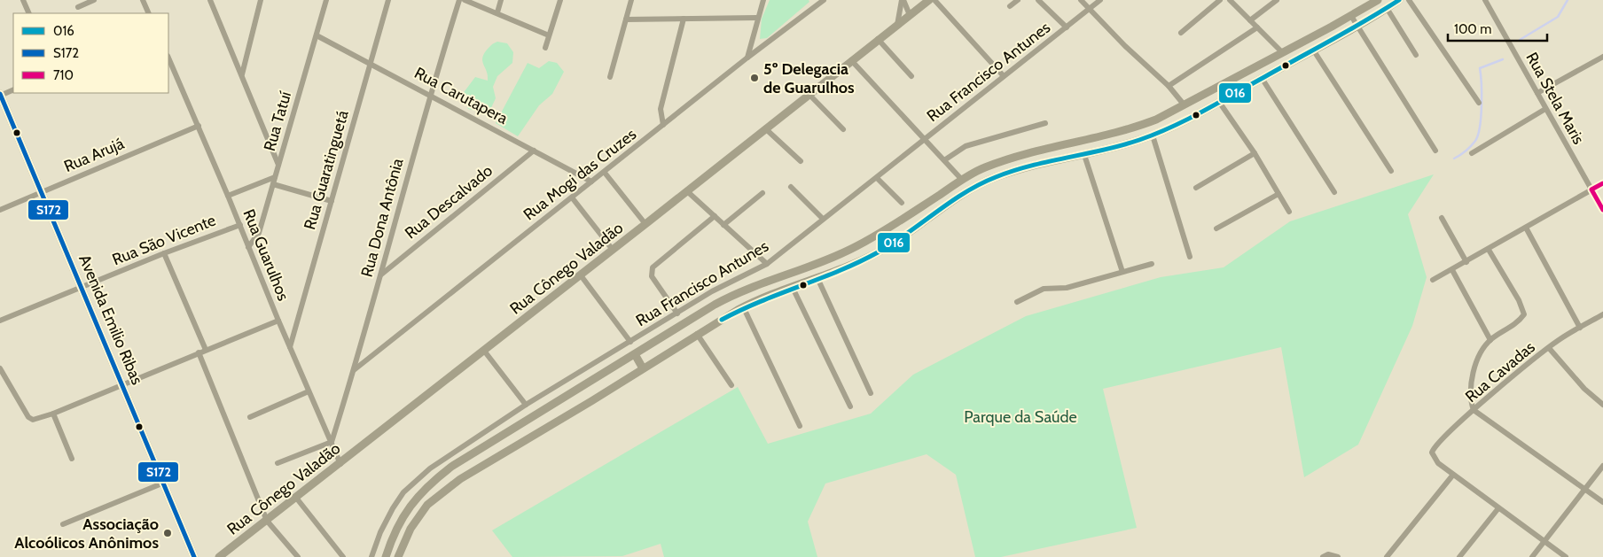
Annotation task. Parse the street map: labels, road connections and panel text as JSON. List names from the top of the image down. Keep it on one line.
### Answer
{"streets":{"main road":["Rua Cônego Valadão","Avenida Emilio Ribas"],"street":["Rua Francisco Antunes","Rua Carutapera","Rua Stela Maris","Rua Tatuí","Rua Arujá","Rua Guaratinguetá","Rua Mogi das Cruzes","Rua Descalvado","Rua Dona Antônia","Rua São Vicente","Rua Guarulhos","Rua Cavadas"]},"crossings":[["Rua Carutapera","Rua Tatuí"],["Rua Carutapera","Rua Guaratinguetá"],["Rua Carutapera","Rua Mogi das Cruzes"],["Rua Carutapera","Rua Descalvado"],["Rua Carutapera","Rua Dona Antônia"],["Rua Tatuí","Rua Guarulhos"],["Rua Arujá","Rua Guarulhos"],["Rua Arujá","Avenida Emilio Ribas"],["Rua Guaratinguetá","Rua Guarulhos"],["Rua Mogi das Cruzes","Rua Dona Antônia"],["Rua Descalvado","Rua Dona Antônia"],["Rua Dona Antônia","Rua Guarulhos"],["Rua São Vicente","Rua Guarulhos"],["Rua São Vicente","Avenida Emilio Ribas"],["Rua Guarulhos","Rua Cônego Valadão"]],"parks":["Parque da Saúde"],"places":["5º Delegacia de Guarulhos","Associação Alcoólicos Anônimos"],"lines":["transit line 016","transit line S172","transit line 710"],"legend":["016","S172","710"],"scale_bar":"100 m"}
